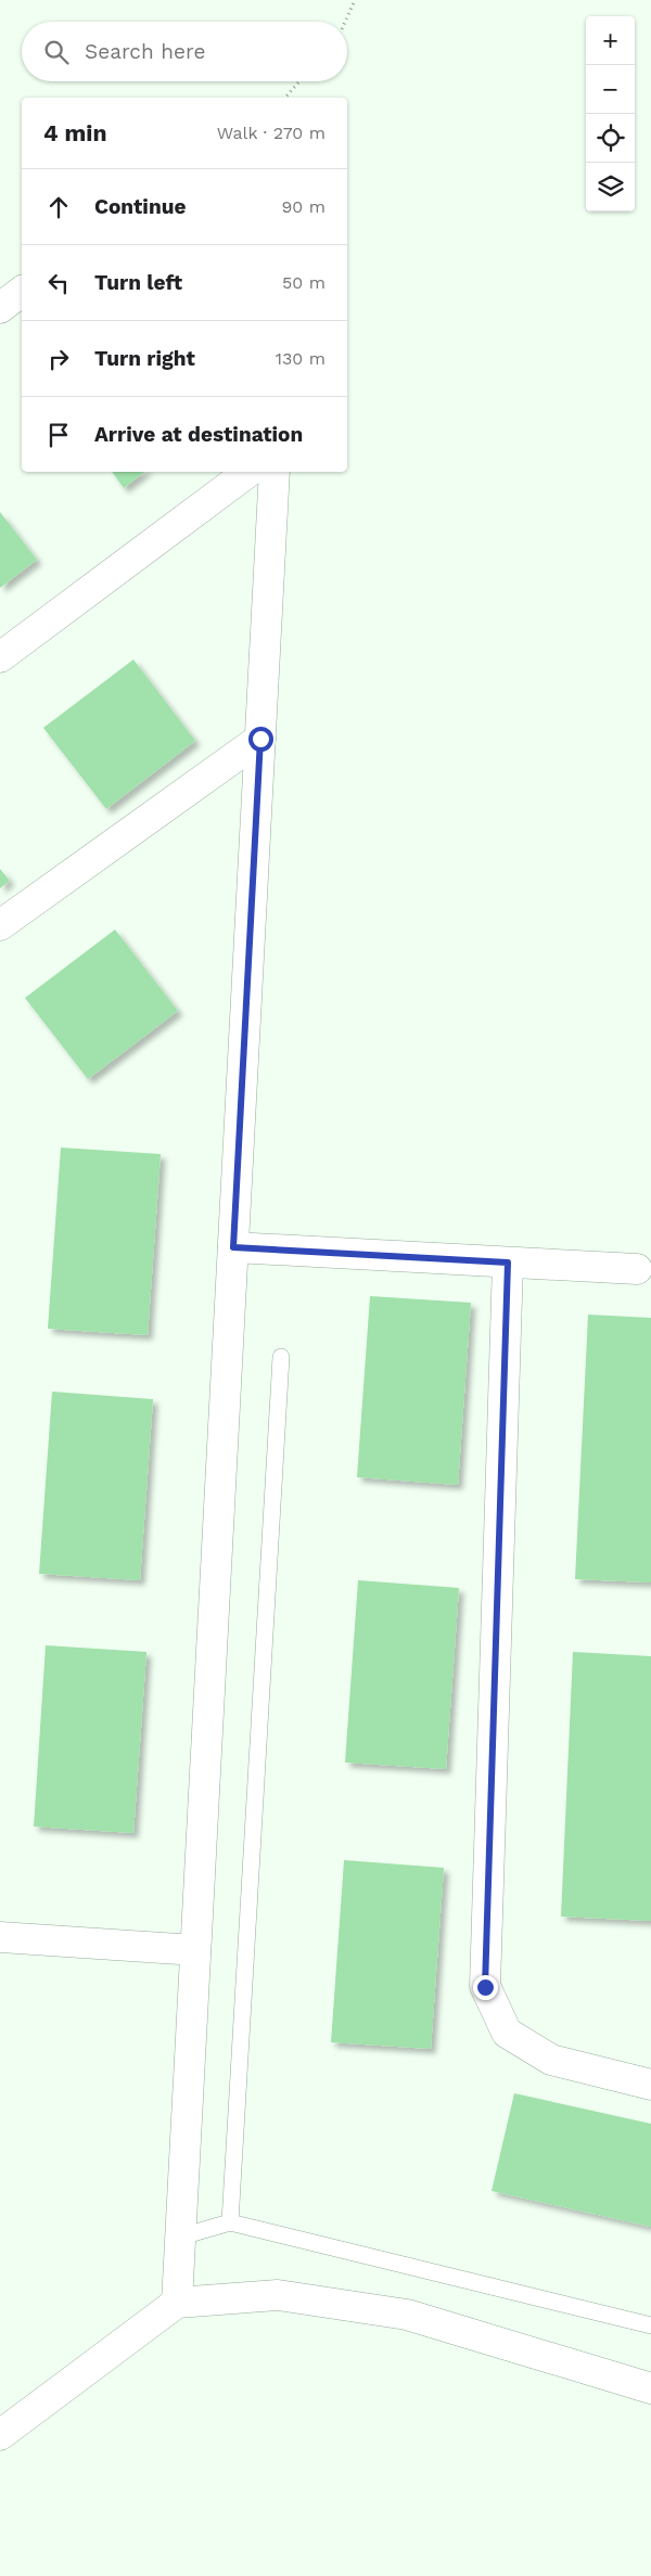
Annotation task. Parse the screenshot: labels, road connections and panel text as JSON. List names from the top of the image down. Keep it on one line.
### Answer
{"page":{"map_buttons":["+","−"],"search":"Search here","heading":["4 min","Walk · 270 m"],"list":[["Continue","90 m"],["Turn left","50 m"],["Turn right","130 m"],"Arrive at destination"]}}
